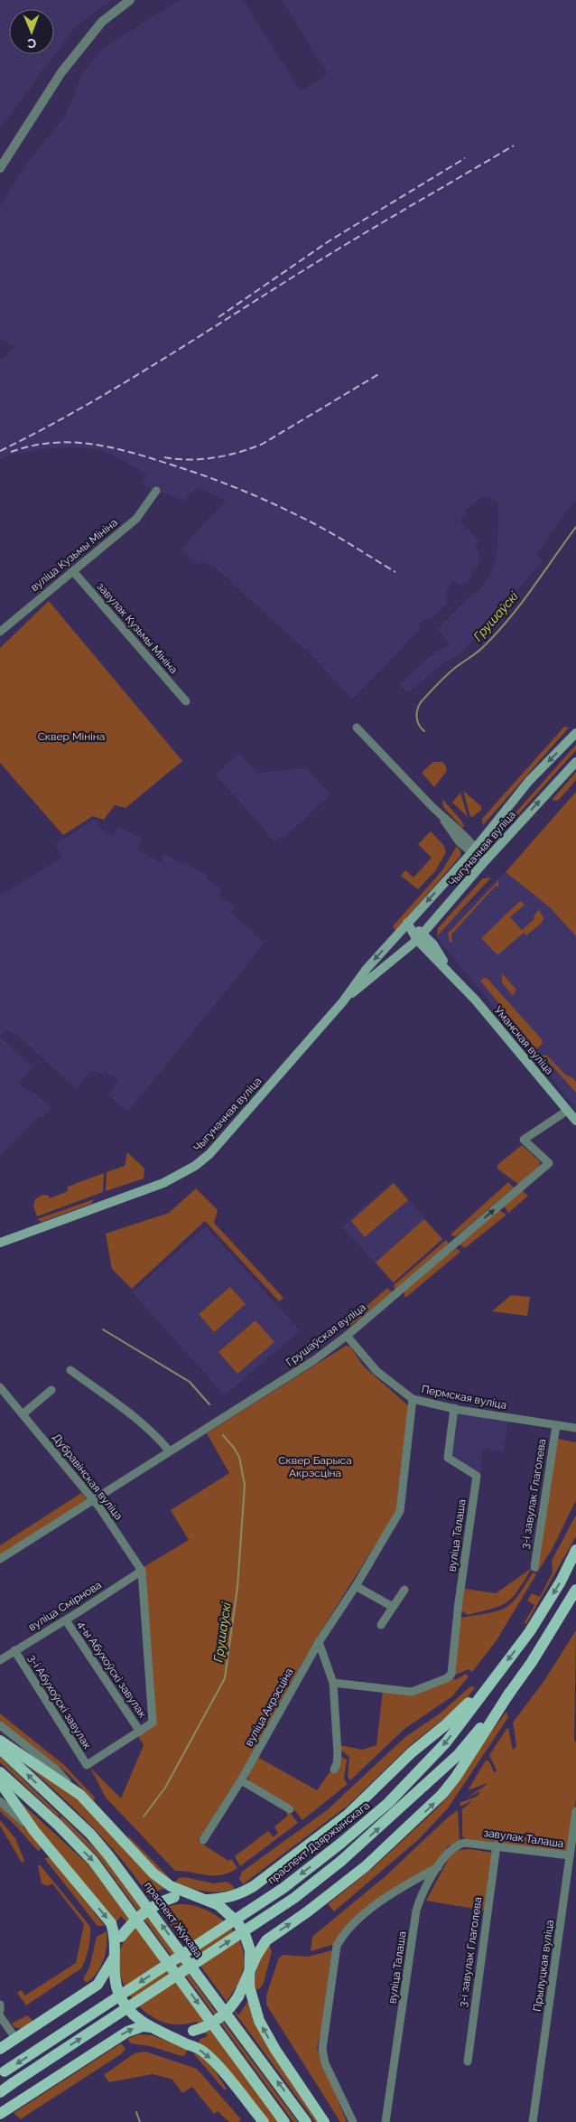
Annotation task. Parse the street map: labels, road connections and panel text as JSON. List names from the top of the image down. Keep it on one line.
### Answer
{"streets":{"main road":["Чыгуначная вуліца","Уманская вуліца","праспект Дзяржынскага","праспект Жукава"],"street":["вуліца Кузьмы Мініна","завулак Кузьмы Мініна","Грушаўская вуліца","Пермская вуліца","Дубравінская вуліца","3-і завулак Глаголева","вуліца Талаша","вуліца Смірнова","4-ы Абухоўскі завулак","3-і Абухоўскі завулак","вуліца Акрэсціна","завулак Талаша","Прылуцкая вуліца"]},"crossings":[["вуліца Кузьмы Мініна","завулак Кузьмы Мініна"],["Чыгуначная вуліца","Уманская вуліца"],["Уманская вуліца","Грушаўская вуліца"],["Грушаўская вуліца","Пермская вуліца"],["Грушаўская вуліца","Дубравінская вуліца"],["Пермская вуліца","3-і завулак Глаголева"],["Пермская вуліца","вуліца Талаша"],["Пермская вуліца","вуліца Акрэсціна"],["Дубравінская вуліца","вуліца Смірнова"],["3-і завулак Глаголева","завулак Талаша"],["вуліца Талаша","завулак Талаша"],["вуліца Смірнова","4-ы Абухоўскі завулак"],["вуліца Смірнова","3-і Абухоўскі завулак"],["4-ы Абухоўскі завулак","3-і Абухоўскі завулак"],["завулак Талаша","Прылуцкая вуліца"]],"one_way":["Грушаўская вуліца"],"water":["Грушаўскі"],"parks":["Сквер Мініна","Сквер Барыса Акрэсціна"],"north":"bottom"}
